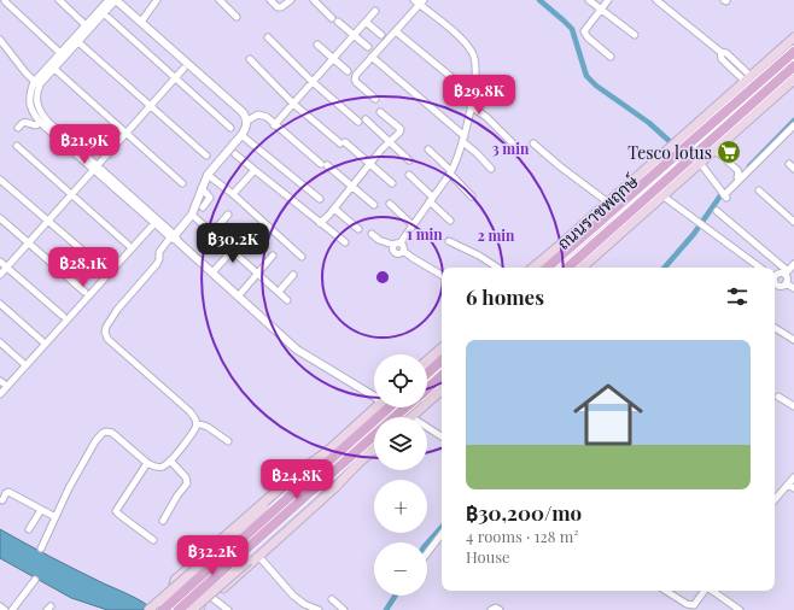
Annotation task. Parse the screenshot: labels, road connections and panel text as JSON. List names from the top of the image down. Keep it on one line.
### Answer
{"streets":{"main road":["ถนนราชพฤกษ์"]},"places":{"supermarket":["Tesco lotus"]},"page":{"price":["฿29.8K","฿21.9K","฿30.2K","฿28.1K","฿24.8K","฿32.2K"],"heading":"6 homes","list":[{"name":"฿30,200/mo","note":"4 rooms · 128 m² · House"}],"map_buttons":["+","−"]},"rings":["3 min","1 min","2 min"]}
